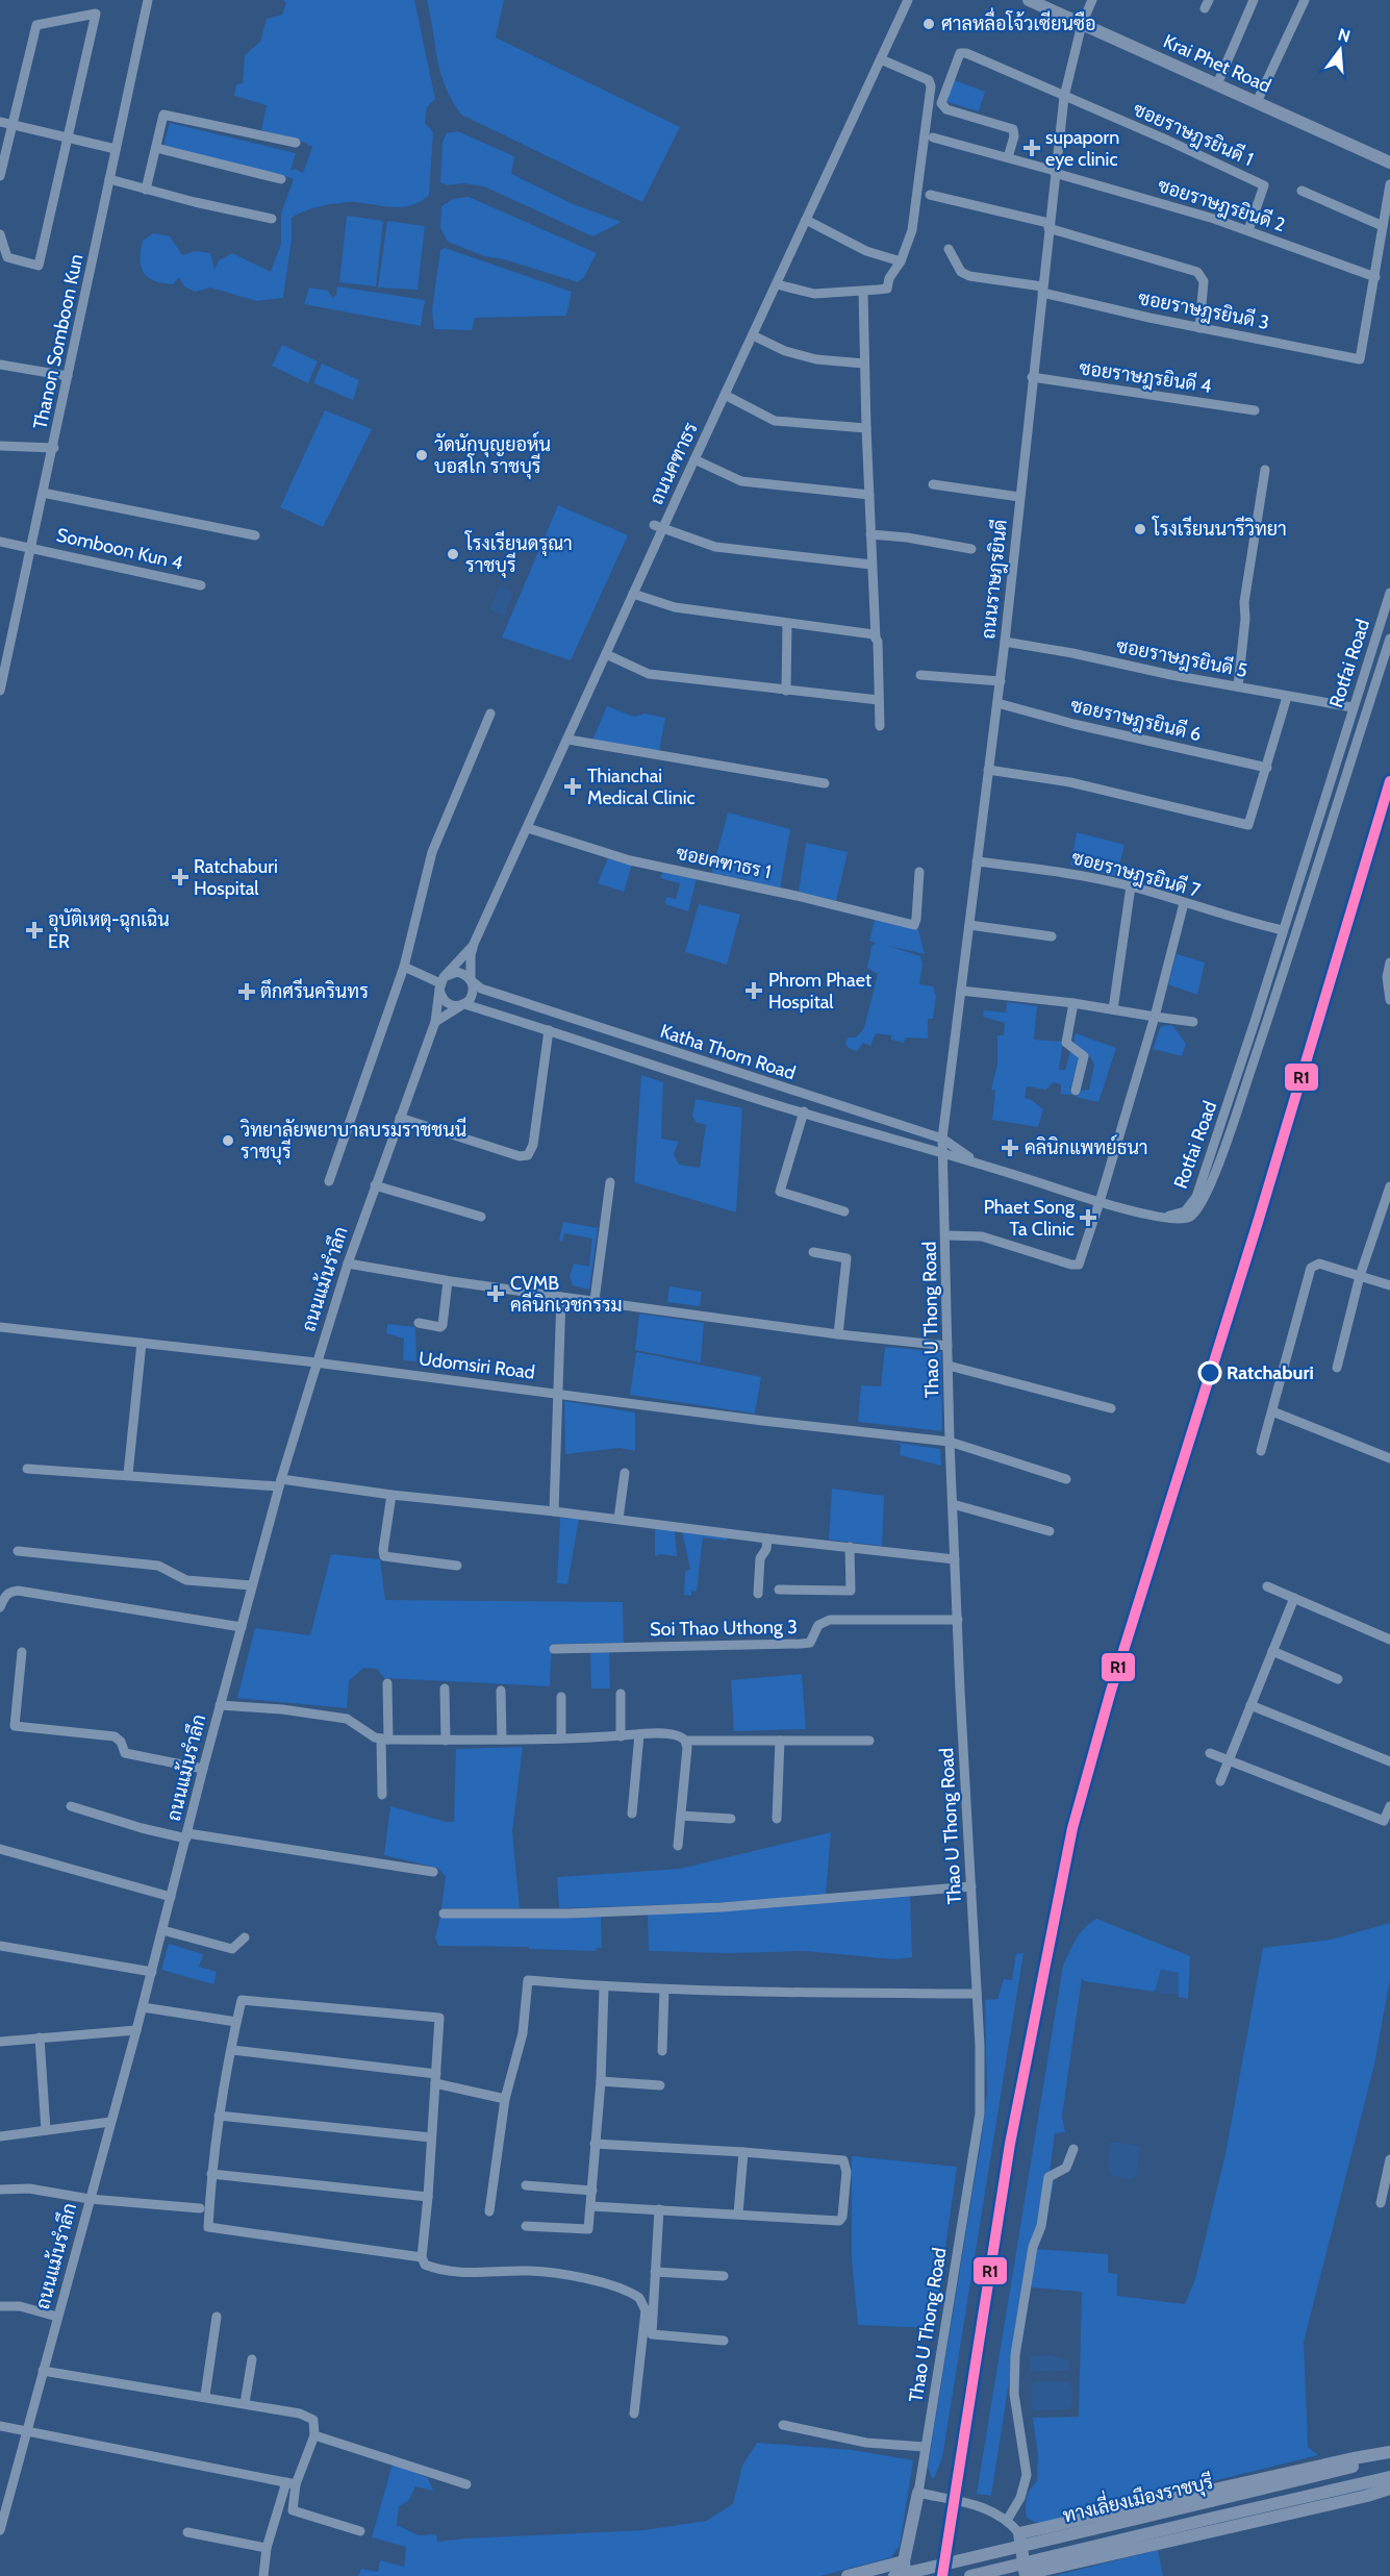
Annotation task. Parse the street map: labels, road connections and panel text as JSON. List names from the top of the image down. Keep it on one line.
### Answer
{"streets":{"main road":["Krai Phet Road","ทางเลี่ยงเมืองราชบุรี"],"street":["ซอยราษฎรยินดี 1","ซอยราษฎรยินดี 2","ซอยราษฎรยินดี 3","Thanon Somboon Kun","ซอยราษฎรยินดี 4","ถนนคฑาธร","Somboon Kun 4","ถนนราษฎรยินดี","ซอยราษฎรยินดี 5","Rotfai Road","ซอยราษฎรยินดี 6","ซอยคฑาธร 1","ซอยราษฎรยินดี 7","Katha Thorn Road","ถนนแม้นรำลึก","Thao U Thong Road","Udomsiri Road","Soi Thao Uthong 3"]},"crossings":[["Krai Phet Road","ถนนราษฎรยินดี"],["ซอยราษฎรยินดี 1","ซอยราษฎรยินดี 2"],["ซอยราษฎรยินดี 1","ถนนราษฎรยินดี"],["ซอยราษฎรยินดี 2","ซอยราษฎรยินดี 3"],["ซอยราษฎรยินดี 2","ถนนราษฎรยินดี"],["ซอยราษฎรยินดี 3","ถนนราษฎรยินดี"],["Thanon Somboon Kun","Somboon Kun 4"],["ซอยราษฎรยินดี 4","ถนนราษฎรยินดี"],["ถนนคฑาธร","ซอยคฑาธร 1"],["ถนนคฑาธร","Katha Thorn Road"],["ถนนคฑาธร","ถนนแม้นรำลึก"],["ถนนราษฎรยินดี","ซอยราษฎรยินดี 5"],["ถนนราษฎรยินดี","ซอยราษฎรยินดี 6"],["ถนนราษฎรยินดี","ซอยราษฎรยินดี 7"],["ถนนราษฎรยินดี","Katha Thorn Road"],["ถนนราษฎรยินดี","Thao U Thong Road"],["ซอยราษฎรยินดี 5","Rotfai Road"],["Rotfai Road","ซอยราษฎรยินดี 7"],["Rotfai Road","Katha Thorn Road"],["Katha Thorn Road","ถนนแม้นรำลึก"],["Katha Thorn Road","Thao U Thong Road"],["ถนนแม้นรำลึก","Udomsiri Road"],["Thao U Thong Road","Udomsiri Road"],["Thao U Thong Road","Soi Thao Uthong 3"]],"places":{"other":["ศาลหลื่อโจ้วเซียนซือ","วัดนักบุญยอห์น บอสโก ราชบุรี","โรงเรียนนารีวิทยา","โรงเรียนดรุณา ราชบุรี","วิทยาลัยพยาบาลบรมราชชนนี ราชบุรี","Ratchaburi"],"health":["supaporn eye clinic","Thianchai Medical Clinic","Ratchaburi Hospital","อุบัติเหตุ-ฉุกเฉิน ER","Phrom Phaet Hospital","ตึกศรีนครินทร","คลินิกแพทย์ธนา","Phaet Song Ta Clinic","CVMB คลีนิกเวชกรรม"]},"lines":["transit line R1"],"north":"top"}
